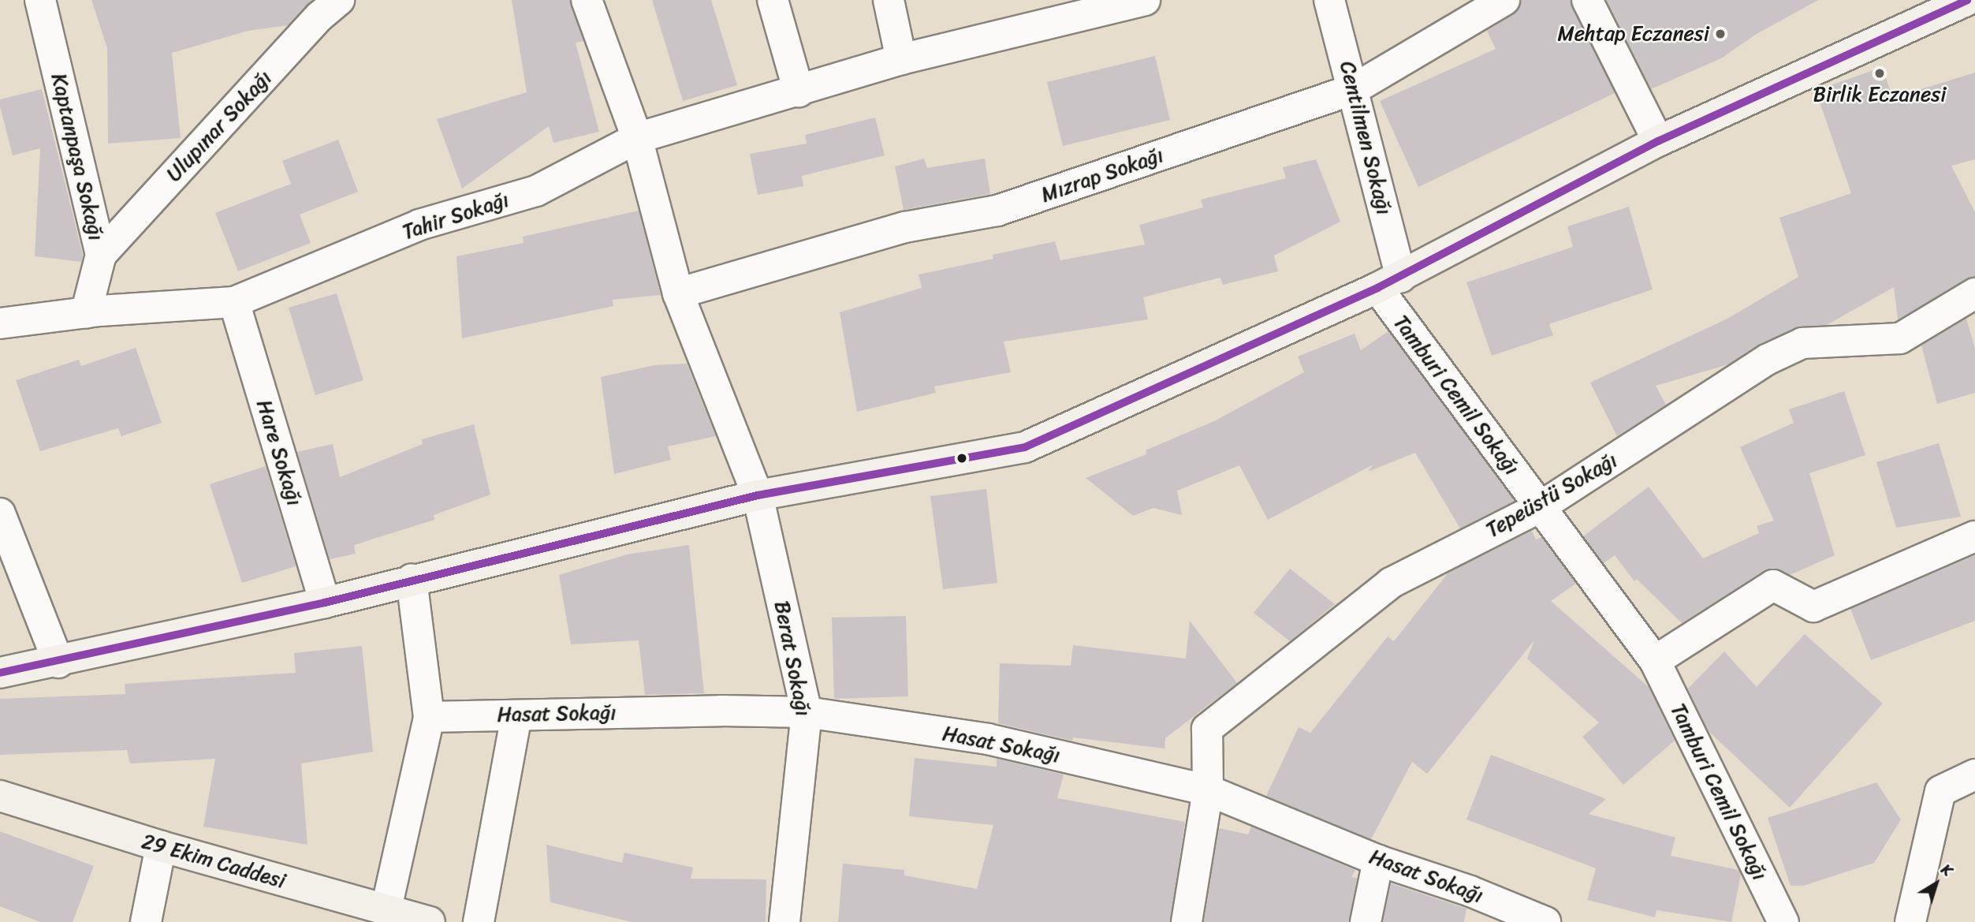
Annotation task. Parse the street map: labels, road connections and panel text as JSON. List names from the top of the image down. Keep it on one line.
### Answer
{"streets":{"street":["Ulupınar Sokağı","Centilmen Sokağı","Kaptanpaşa Sokağı","Mızrap Sokağı","Tahir Sokağı","Tamburi Cemil Sokağı","Hare Sokağı","Tepeüstü Sokağı","Berat Sokağı","Hasat Sokağı","29 Ekim Caddesi"]},"crossings":[["Ulupınar Sokağı","Kaptanpaşa Sokağı"],["Centilmen Sokağı","Mızrap Sokağı"],["Centilmen Sokağı","Tamburi Cemil Sokağı"],["Kaptanpaşa Sokağı","Tahir Sokağı"],["Mızrap Sokağı","Berat Sokağı"],["Tahir Sokağı","Hare Sokağı"],["Tahir Sokağı","Berat Sokağı"],["Tamburi Cemil Sokağı","Tepeüstü Sokağı"],["Tepeüstü Sokağı","Hasat Sokağı"],["Berat Sokağı","Hasat Sokağı"]],"places":["Mehtap Eczanesi","Birlik Eczanesi"],"north":"top right"}
